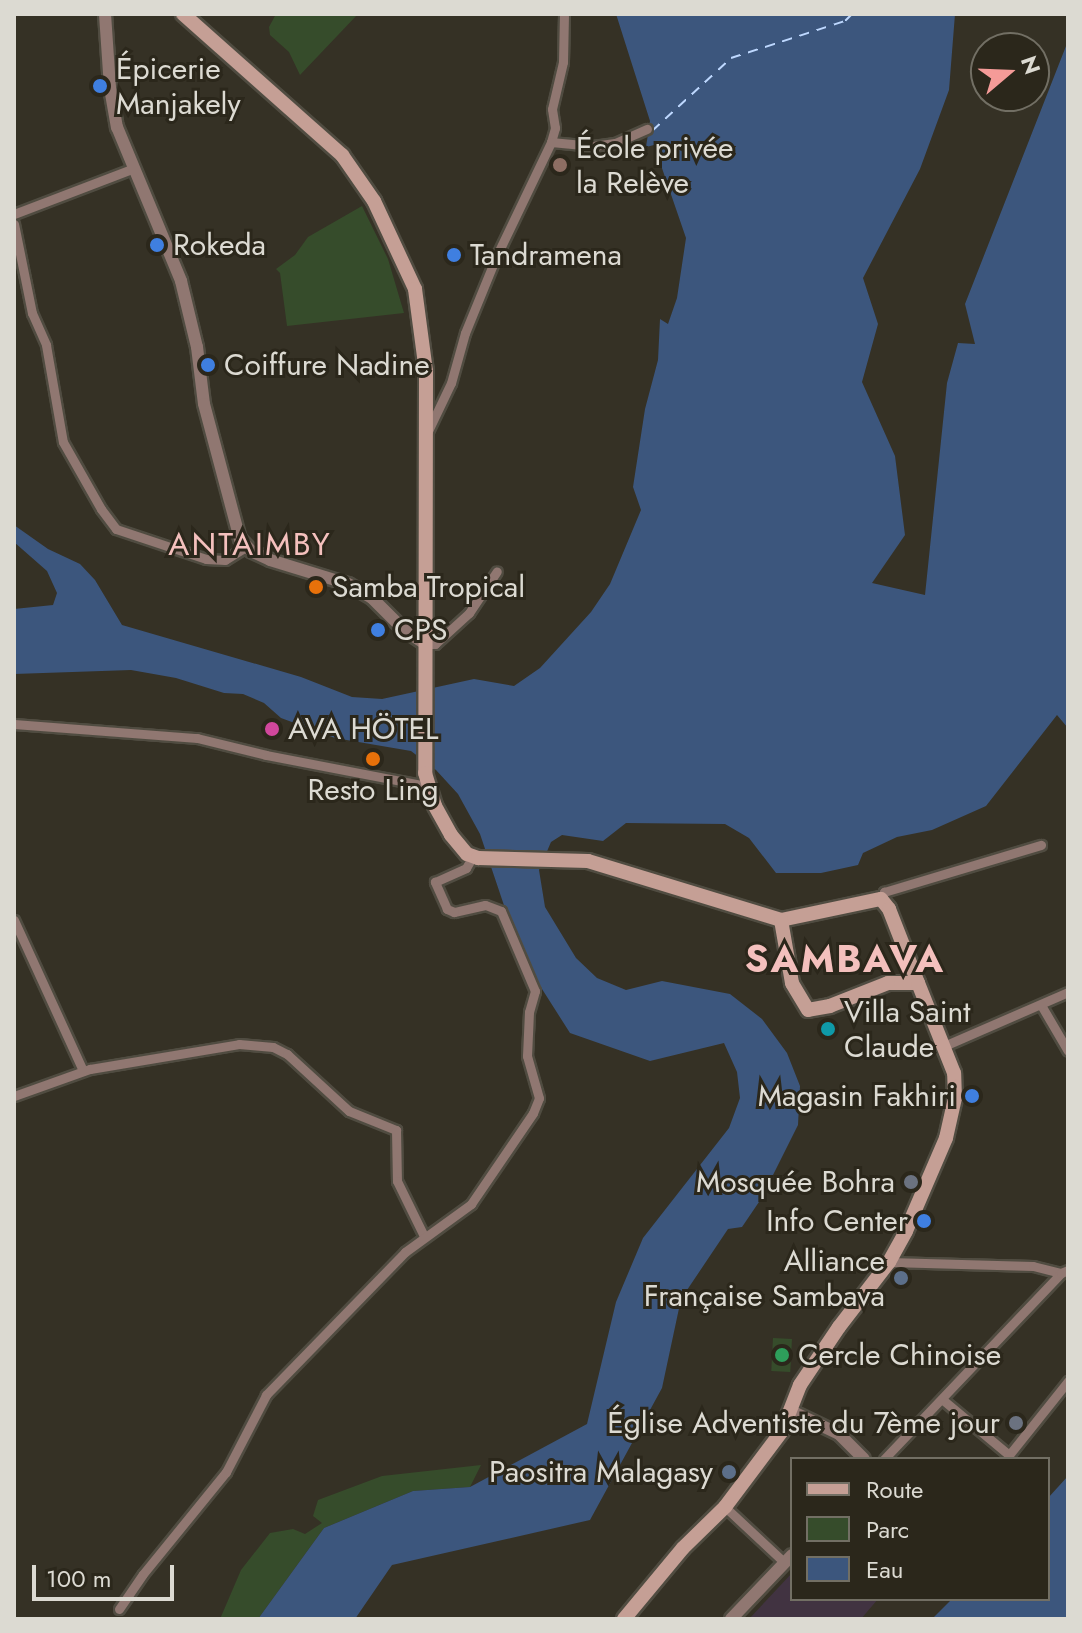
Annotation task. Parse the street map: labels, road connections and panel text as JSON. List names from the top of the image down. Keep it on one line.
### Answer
{"districts":["ANTAIMBY","SAMBAVA"],"places":["Épicerie Manjakely","École privée la Relève","Rokeda","Tandramena","Coiffure Nadine","Samba Tropical","CPS","AVA HÖTEL","Resto Ling","Villa Saint Claude","Magasin Fakhiri","Mosquée Bohra","Info Center","Alliance Française Sambava","Cercle Chinoise","Église Adventiste du 7ème jour","Paositra Malagasy"],"legend":["Route","Parc","Eau"],"scale_bar":"100 m","north":"right"}
